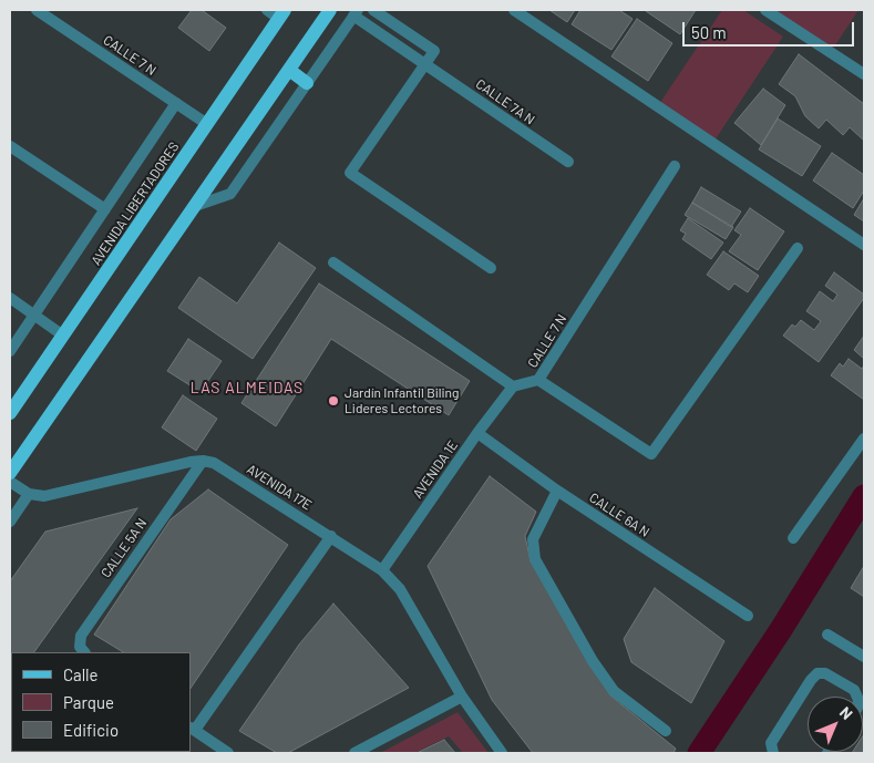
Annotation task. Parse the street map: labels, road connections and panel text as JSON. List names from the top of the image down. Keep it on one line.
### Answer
{"streets":{"main road":["AVENIDA LIBERTADORES"],"street":["CALLE 7 N","CALLE 7A N","AVENIDA 1E","AVENIDA 17E","CALLE 6A N","CALLE 5A N"]},"crossings":[["CALLE 7 N","AVENIDA LIBERTADORES"],["CALLE 7 N","AVENIDA 1E"],["AVENIDA 1E","AVENIDA 17E"],["AVENIDA 1E","CALLE 6A N"],["AVENIDA 17E","CALLE 5A N"]],"districts":["LAS ALMEIDAS"],"places":["Jardín Infantil Biling Lideres Lectores"],"legend":["Calle","Parque","Edificio"],"scale_bar":"50 m","north":"top right"}
